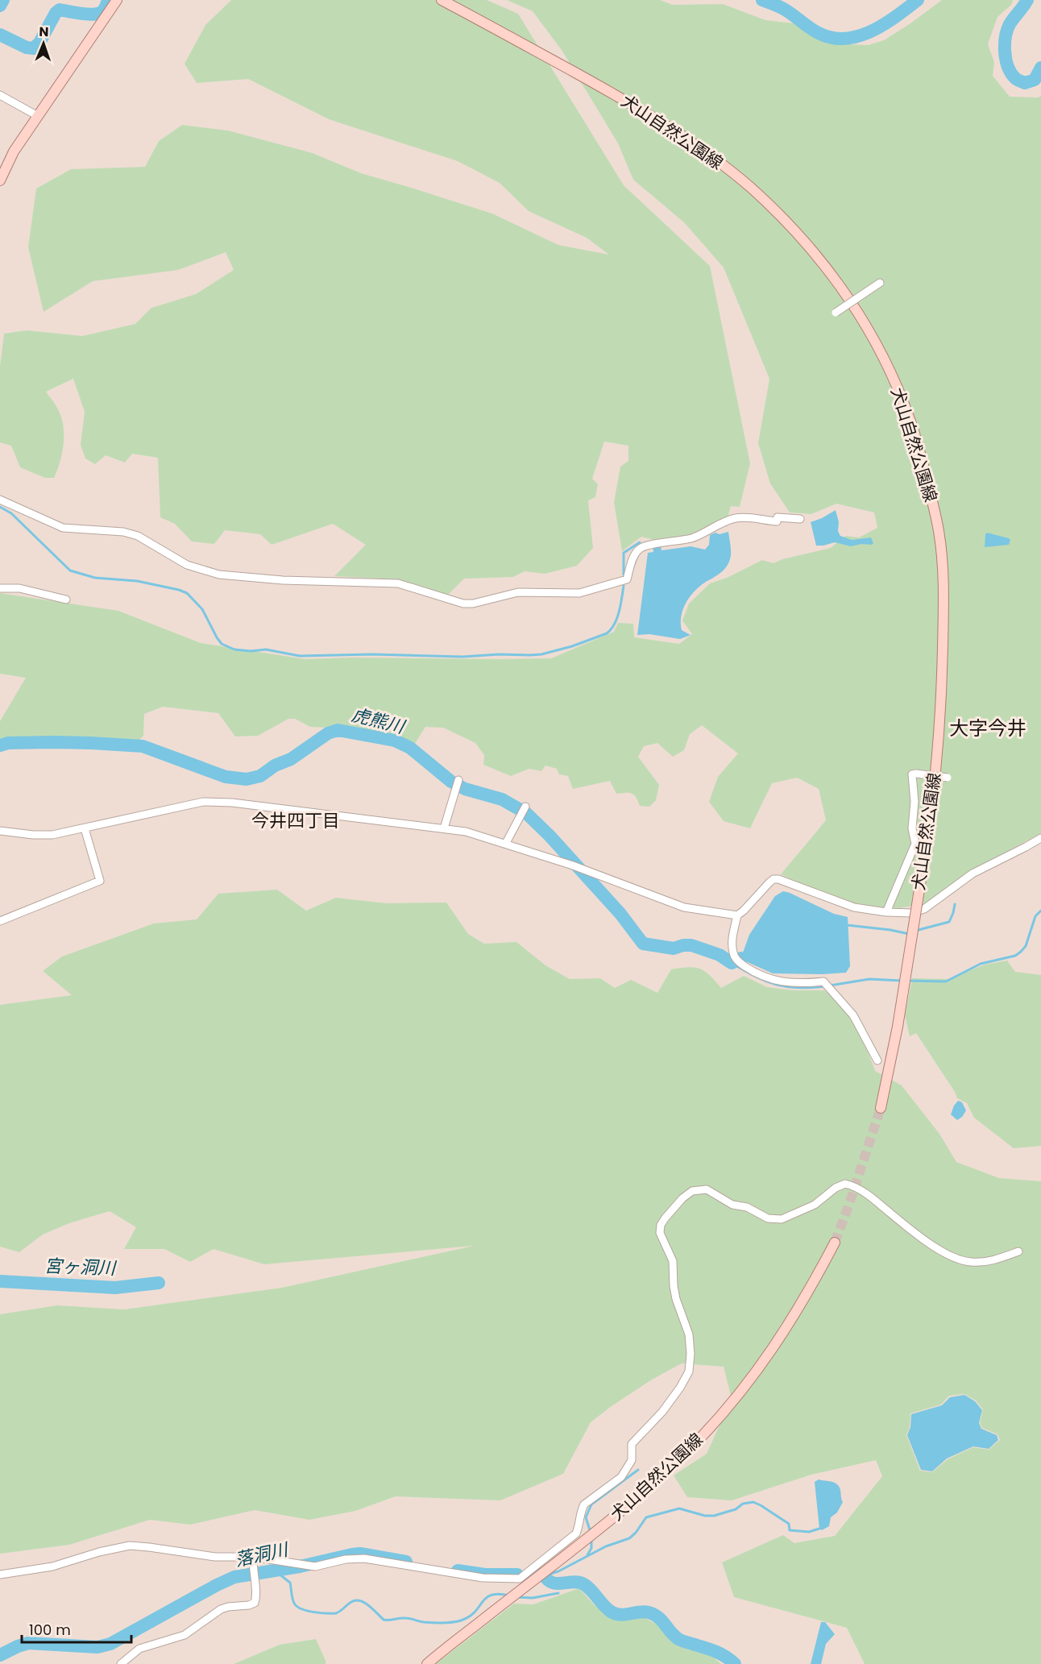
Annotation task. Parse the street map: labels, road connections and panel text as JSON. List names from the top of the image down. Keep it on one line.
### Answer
{"streets":{"main road":["犬山自然公園線"]},"districts":["大字今井","今井四丁目"],"water":["虎熊川","宮ヶ洞川","落洞川"],"scale_bar":"100 m","north":"top"}
